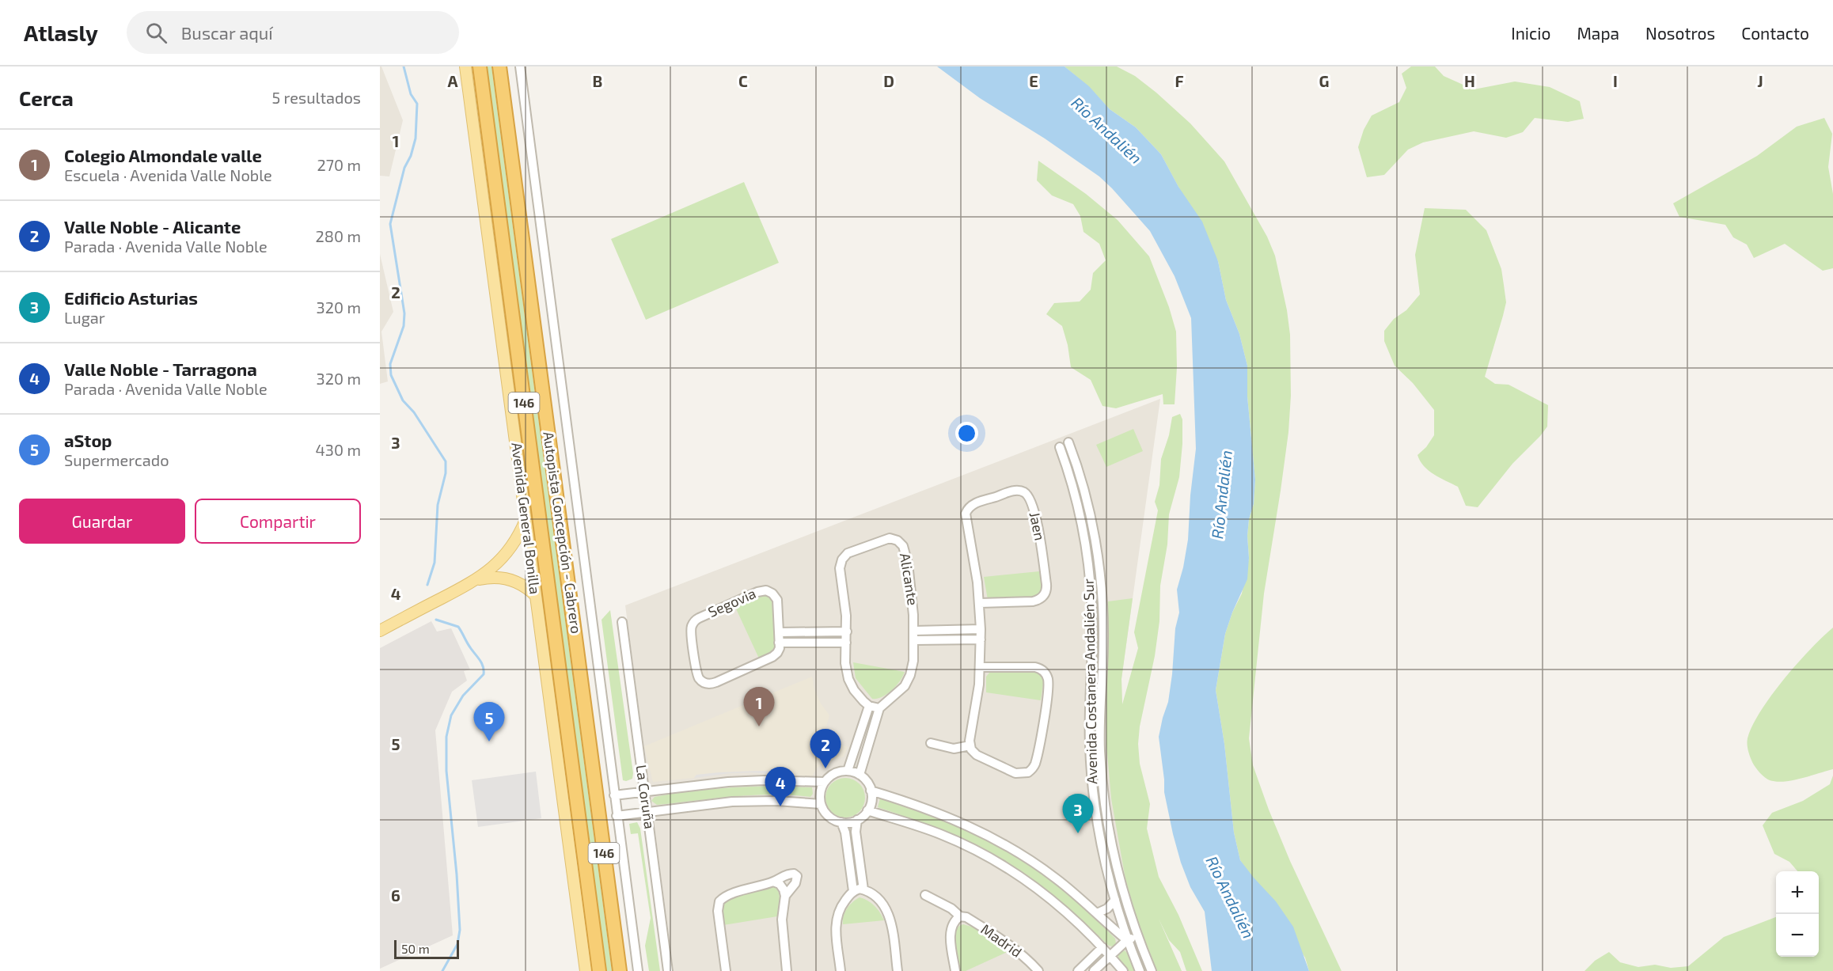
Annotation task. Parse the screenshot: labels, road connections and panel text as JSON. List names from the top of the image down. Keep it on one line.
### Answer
{"streets":{"highway":["146","Autopista Concepción - Cabrero"],"main road":["Avenida General Bonilla"],"street":["Jaen","Alicante","Segovia","Avenida Costanera Andalién Sur","La Coruña","Madrid"]},"water":["Río Andalién"],"scale_bar":"50 m","page":{"header":"Atlasly","search":"Buscar aquí","nav":["Inicio","Mapa","Nosotros","Contacto"],"heading":["Cerca","5 resultados"],"list":[{"mark":"1","name":"Colegio Almondale valle","note":"Escuela · Avenida Valle Noble","value":"270 m"},{"mark":"2","name":"Valle Noble - Alicante","note":"Parada · Avenida Valle Noble","value":"280 m"},{"mark":"3","name":"Edificio Asturias","note":"Lugar","value":"320 m"},{"mark":"4","name":"Valle Noble - Tarragona","note":"Parada · Avenida Valle Noble","value":"320 m"},{"mark":"5","name":"aStop","note":"Supermercado","value":"430 m"}],"buttons":["Guardar","Compartir"],"pins":["1","5","2","4","3"],"map_buttons":["+","−"],"scale":"50 m"},"grid":{"columns":["A","B","C","D","E","F","G","H","I","J"],"rows":["1","2","3","4","5","6"]}}
